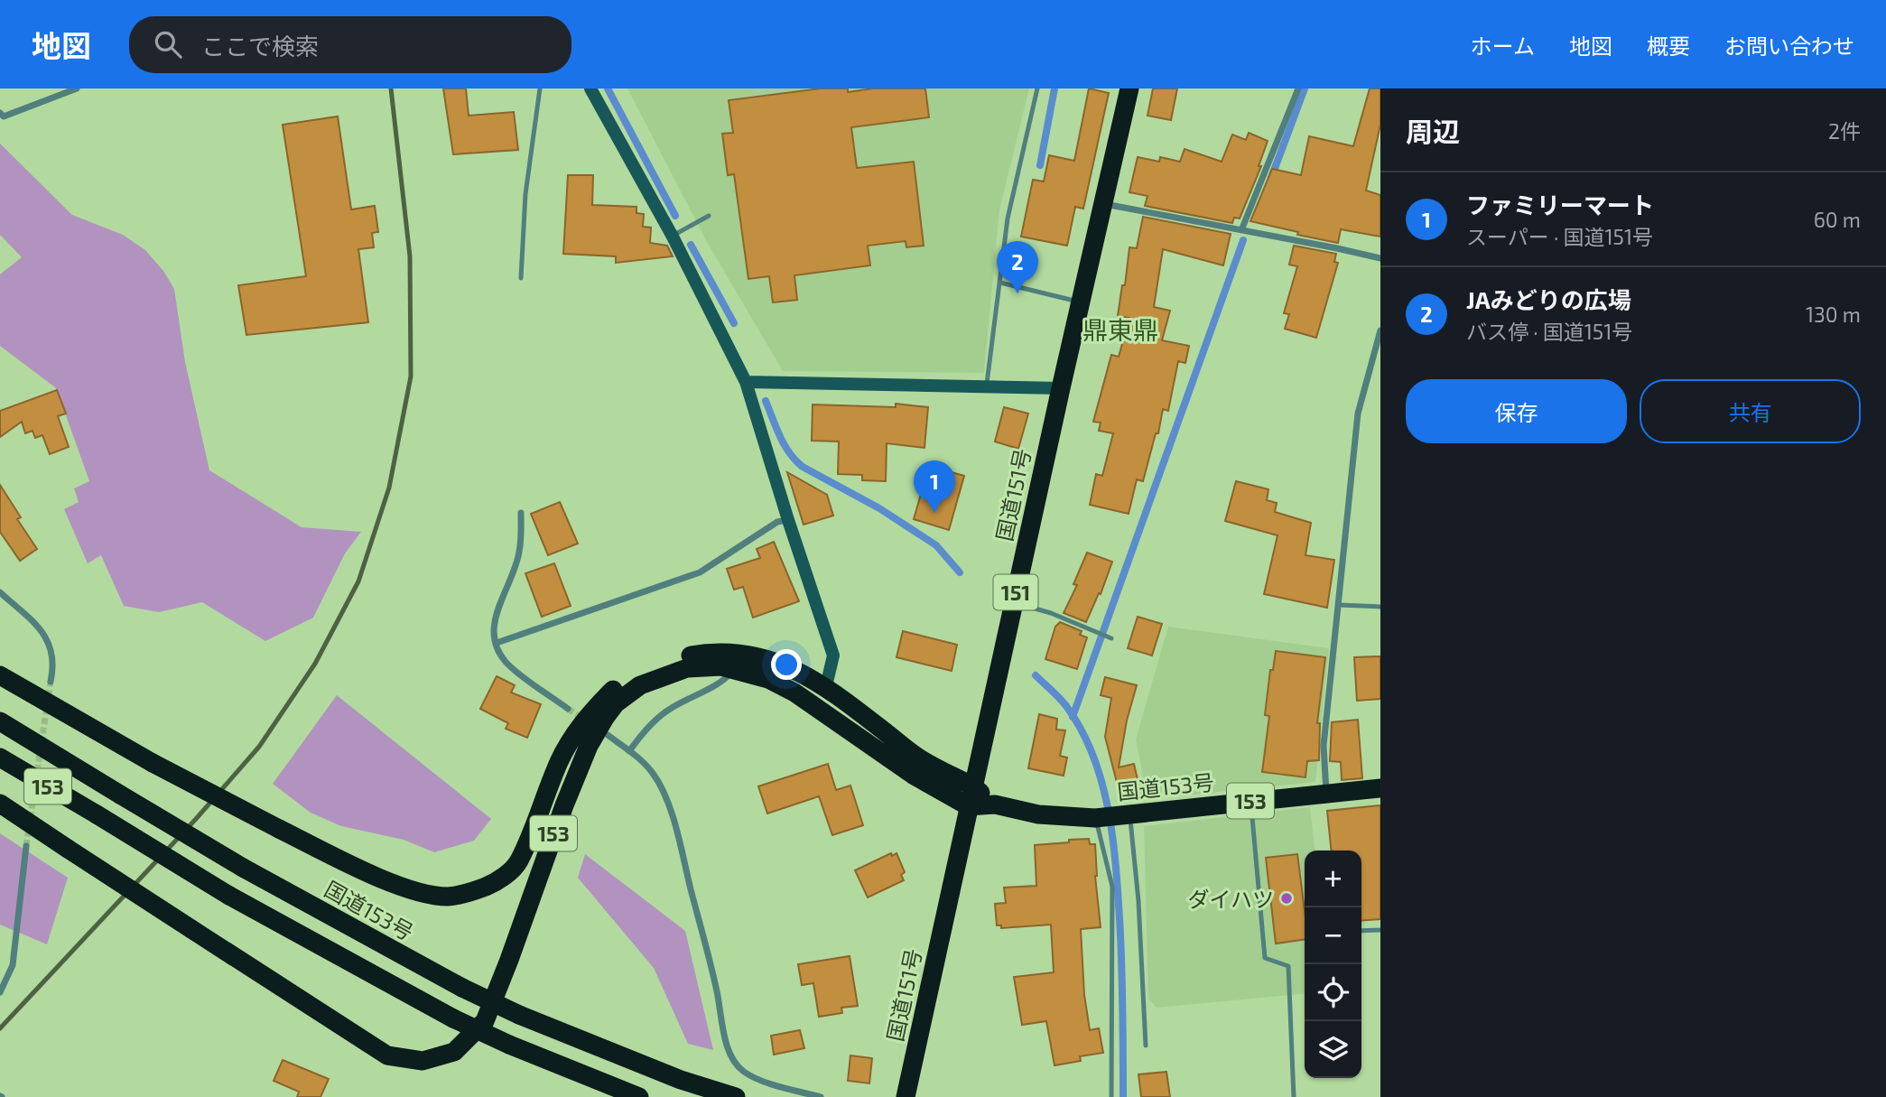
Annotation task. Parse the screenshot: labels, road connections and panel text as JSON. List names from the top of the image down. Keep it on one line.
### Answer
{"streets":{"highway":["国道151号","151","153","国道153号"]},"crossings":[["国道151号","153"],["国道151号","国道153号"],["153","国道153号"]],"districts":["鼎東鼎"],"places":["ダイハツ"],"page":{"header":"地図","search":"ここで検索","nav":["ホーム","地図","概要","お問い合わせ"],"heading":["周辺","2件"],"list":[{"mark":"1","name":"ファミリーマート","note":"スーパー · 国道151号","value":"60 m"},{"mark":"2","name":"JAみどりの広場","note":"バス停 · 国道151号","value":"130 m"}],"pins":["2","1"],"buttons":["保存","共有"],"map_buttons":["+","−"]}}
